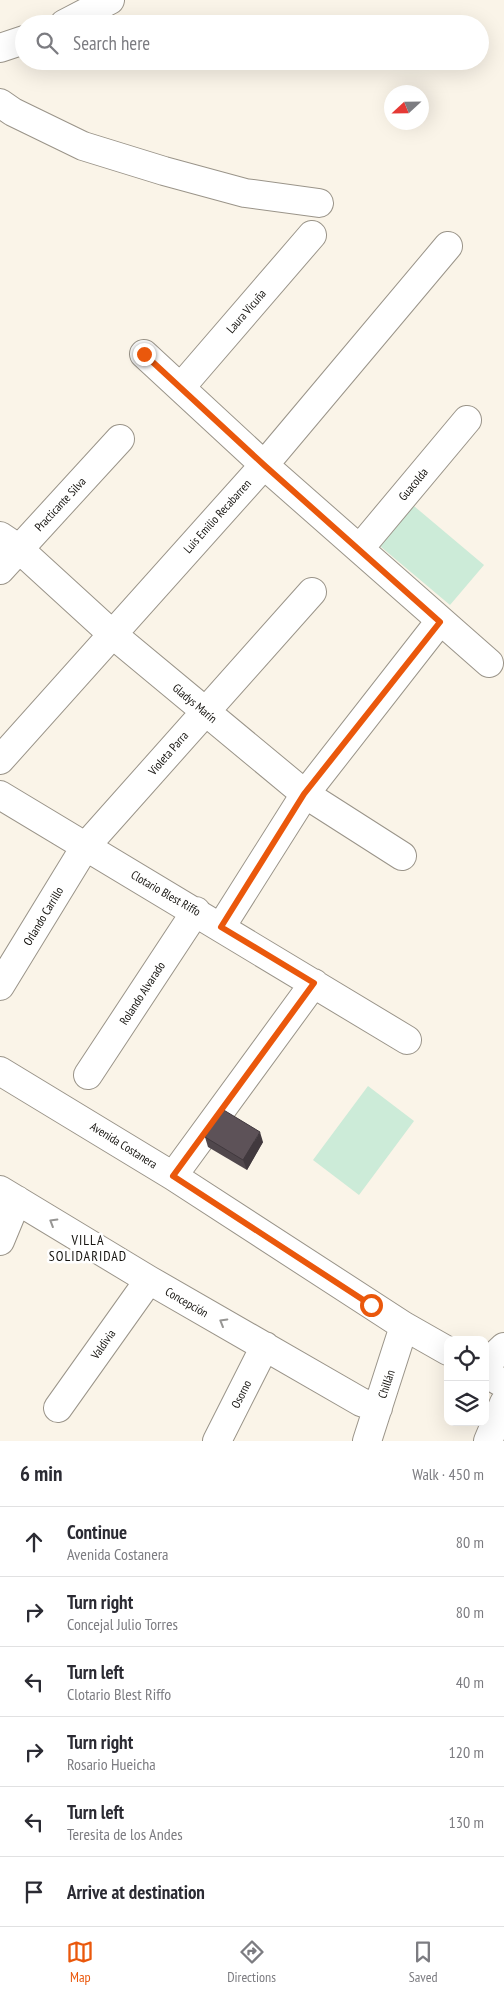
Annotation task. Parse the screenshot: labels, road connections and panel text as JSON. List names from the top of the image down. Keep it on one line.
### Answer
{"streets":{"street":["Laura Vicuña","Guacolda","Practicante Silva","Luis Emilio Recabarren","Gladys Marín","Violeta Parra","Clotario Blest Riffo","Orlando Carrillo","Rolando Alvarado","Avenida Costanera","Concepción","Valdivia","Chillán","Osorno"]},"crossings":[["Practicante Silva","Gladys Marín"],["Luis Emilio Recabarren","Gladys Marín"],["Gladys Marín","Violeta Parra"],["Violeta Parra","Clotario Blest Riffo"],["Violeta Parra","Orlando Carrillo"],["Clotario Blest Riffo","Orlando Carrillo"],["Clotario Blest Riffo","Rolando Alvarado"],["Avenida Costanera","Chillán"],["Concepción","Valdivia"],["Concepción","Chillán"],["Concepción","Osorno"]],"one_way":["Concepción"],"districts":["VILLA SOLIDARIDAD"],"north":"left","page":{"search":"Search here","heading":["6 min","Walk · 450 m"],"list":[["Continue","Avenida Costanera","80 m"],["Turn right","Concejal Julio Torres","80 m"],["Turn left","Clotario Blest Riffo","40 m"],["Turn right","Rosario Hueicha","120 m"],["Turn left","Teresita de los Andes","130 m"],"Arrive at destination"],"nav":["Map","Directions","Saved"]}}
